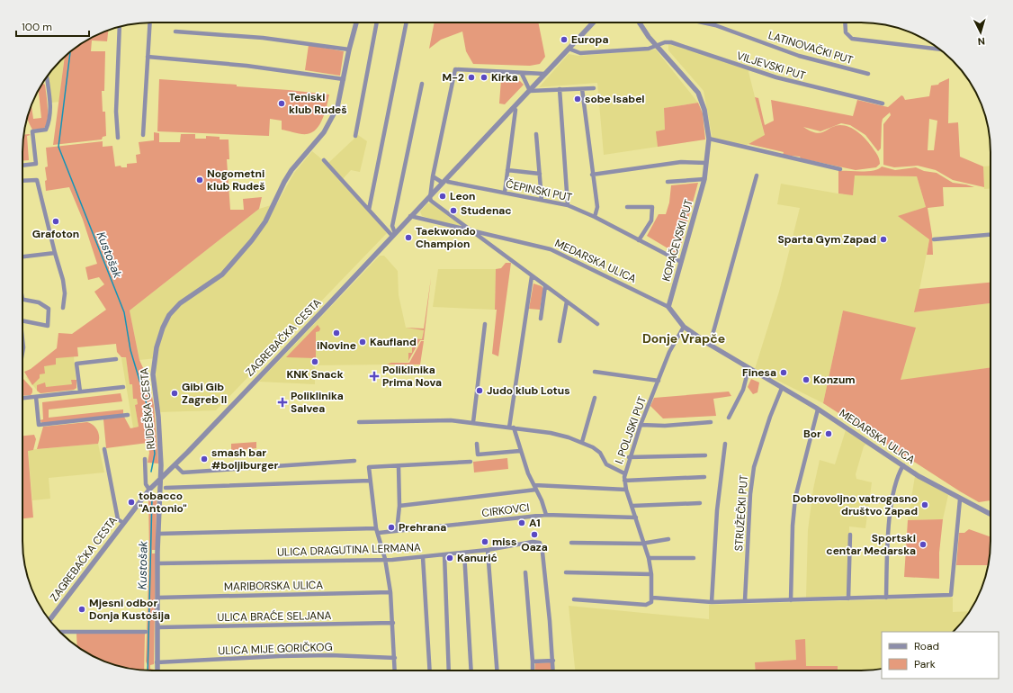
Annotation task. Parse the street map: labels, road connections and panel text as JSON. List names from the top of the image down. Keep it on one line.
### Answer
{"streets":{"street":["LATINOVAČKI PUT","VILJEVSKI PUT","ČEPINSKI PUT","KOPAČEVSKI PUT","MEDARSKA ULICA","ZAGREBAČKA CESTA","RUDEŠKA CESTA","I. POLJSKI PUT","CIRKOVCI","STRUŽEČKI PUT","ULICA DRAGUTINA LERMANA","MARIBORSKA ULICA","ULICA BRAĆE SELJANA","ULICA MIJE GORIČKOG"]},"crossings":[["VILJEVSKI PUT","KOPAČEVSKI PUT"],["ČEPINSKI PUT","KOPAČEVSKI PUT"],["ČEPINSKI PUT","ZAGREBAČKA CESTA"],["KOPAČEVSKI PUT","MEDARSKA ULICA"],["MEDARSKA ULICA","ZAGREBAČKA CESTA"],["MEDARSKA ULICA","I. POLJSKI PUT"],["MEDARSKA ULICA","STRUŽEČKI PUT"],["ZAGREBAČKA CESTA","RUDEŠKA CESTA"],["RUDEŠKA CESTA","ULICA DRAGUTINA LERMANA"],["RUDEŠKA CESTA","MARIBORSKA ULICA"],["RUDEŠKA CESTA","ULICA BRAĆE SELJANA"],["RUDEŠKA CESTA","ULICA MIJE GORIČKOG"],["I. POLJSKI PUT","CIRKOVCI"]],"districts":["Donje Vrapče"],"water":["Kustošak"],"places":{"other":["Europa","M-2","Kirka","sobe Isabel","Teniski klub Rudeš","Nogometni klub Rudeš","Leon","Studenac","Grafoton","Taekwondo Champion","Sparta Gym Zapad","iNovine","Kaufland","KNK Snack","Finesa","Konzum","Judo klub Lotus","Gibi Gib Zagreb II","Bor","smash bar #boljiburger","tobacco \"Antonio\"","Dobrovoljno vatrogasno društvo Zapad","A1","Prehrana","Oaza","miss","Sportski centar Medarska","Kanurić","Mjesni odbor Donja Kustošija"],"health":["Poliklinika Prima Nova","Poliklinika Salvea"]},"legend":["Road","Park"],"scale_bar":"100 m","north":"bottom"}
